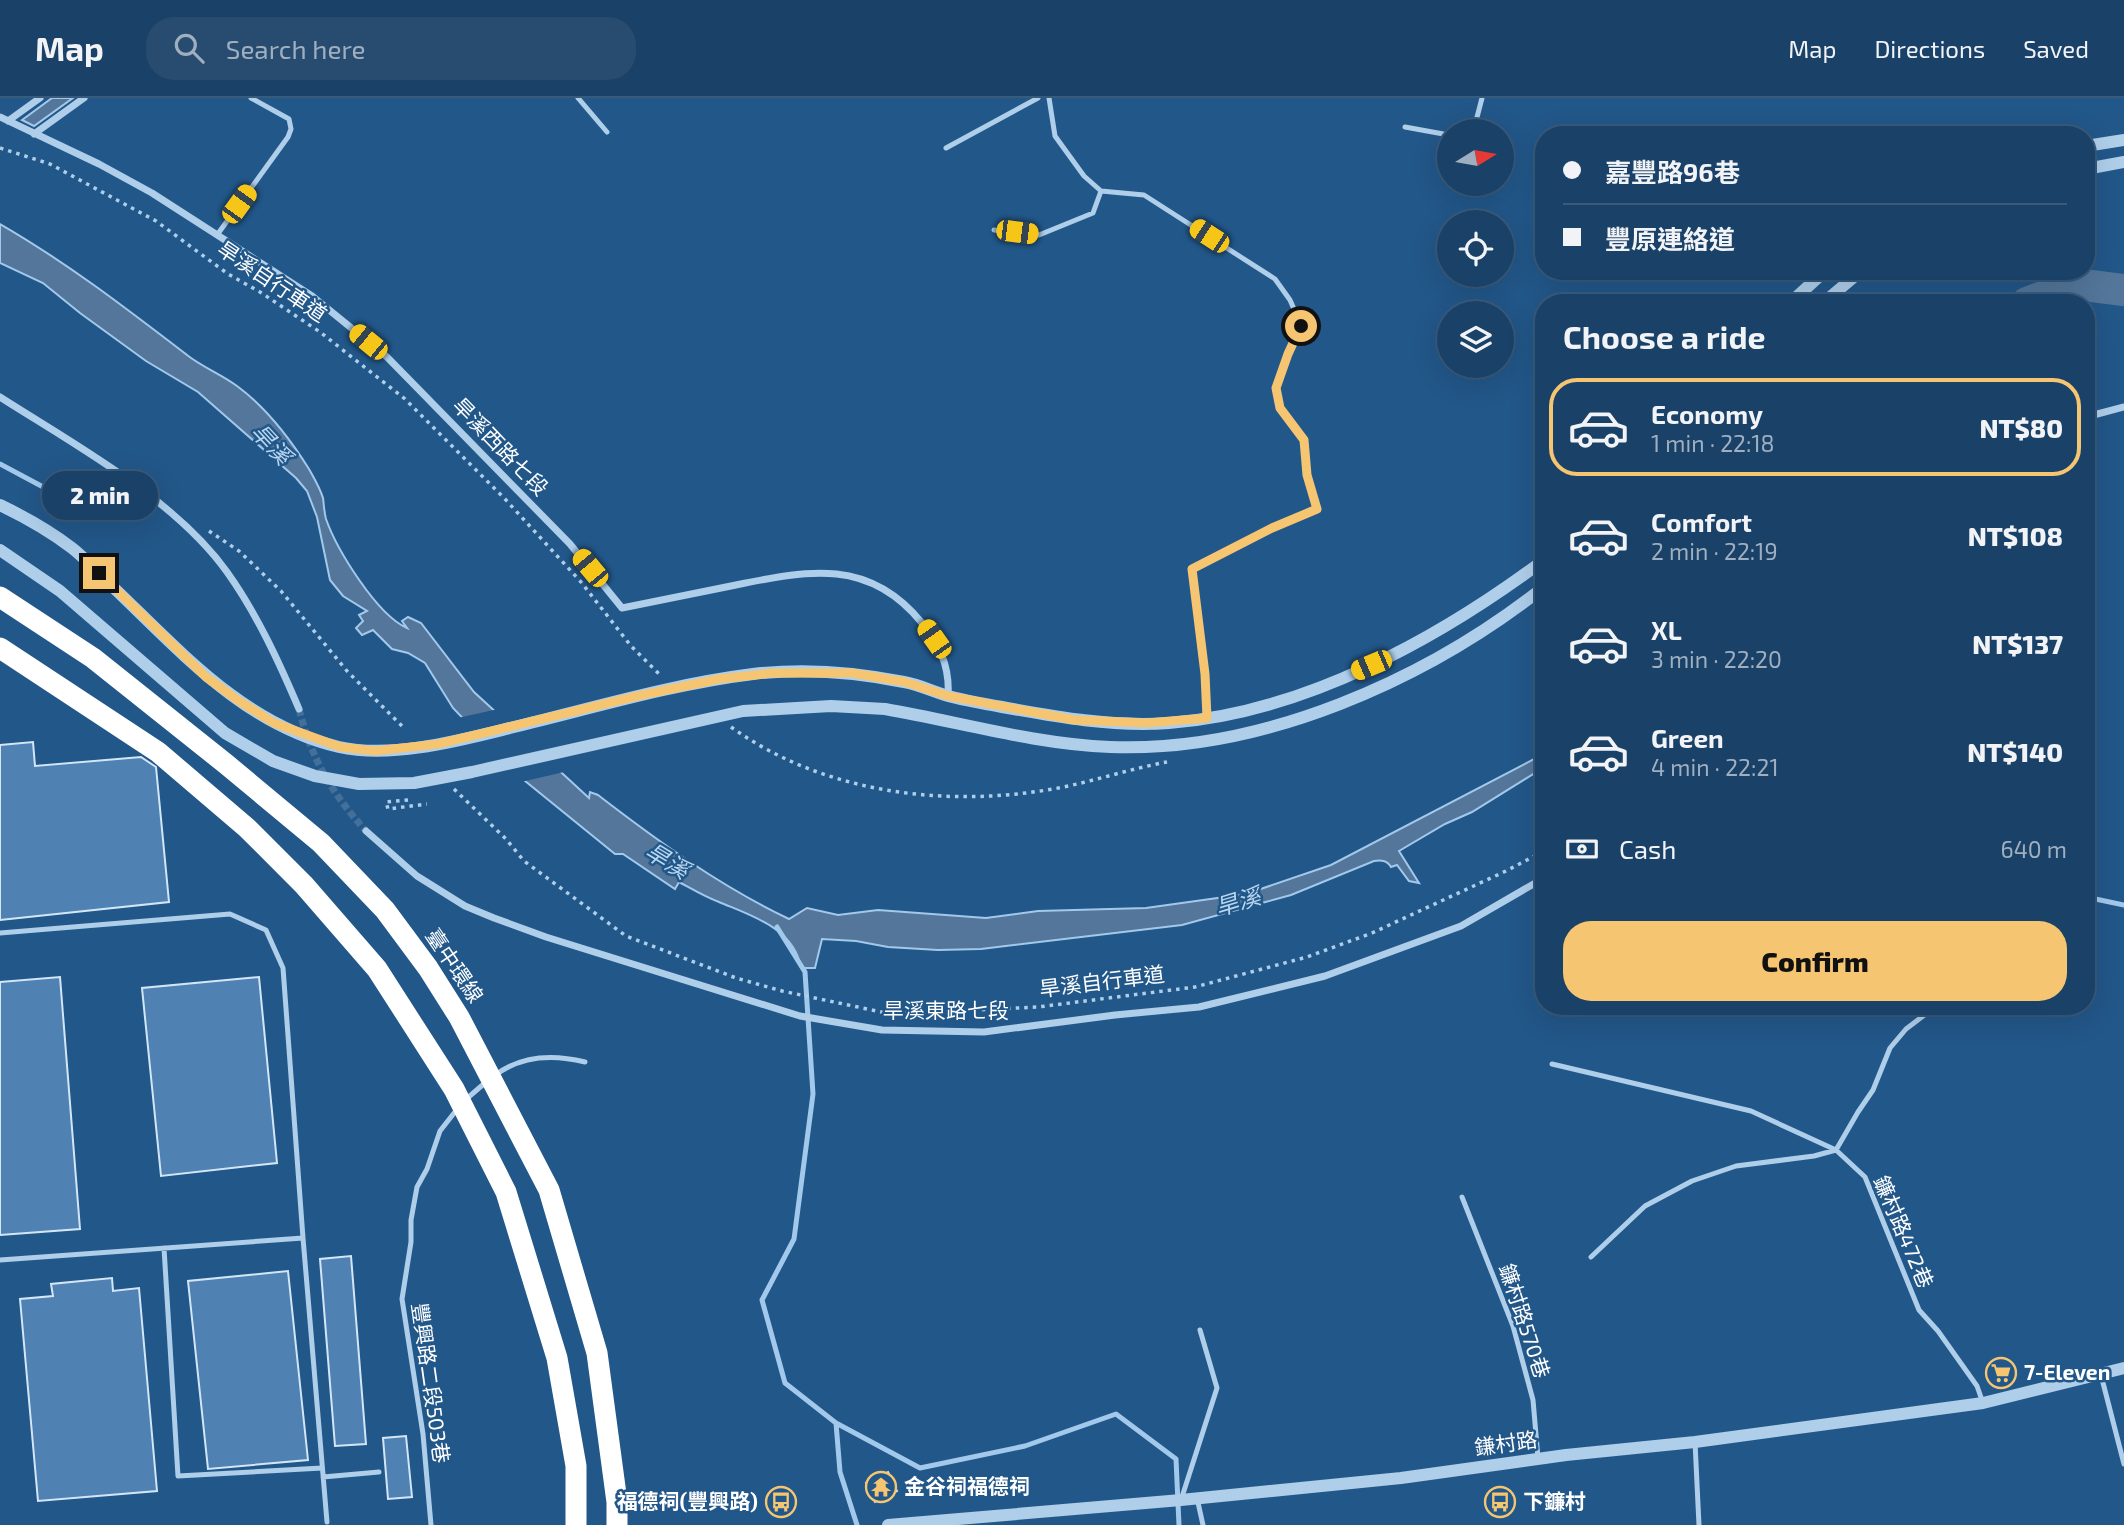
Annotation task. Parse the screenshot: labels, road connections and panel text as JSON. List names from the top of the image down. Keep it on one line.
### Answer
{"streets":{"highway":["臺中環線"],"street":["旱溪西路七段","旱溪東路七段","鎌村路"],"lane":["鐮村路472巷","鐮村路570巷","豐興路二段503巷"],"path":["旱溪自行車道"]},"crossings":[["鐮村路472巷","鎌村路"],["鐮村路570巷","鎌村路"]],"water":["旱溪"],"places":{"supermarket":["7-Eleven"],"temple":["金谷祠福德祠"],"bus stop":["福德祠(豐興路)","下鐮村"]},"north":"right","page":{"header":"Map","search":"Search here","nav":["Map","Directions","Saved"],"banner":["嘉豐路96巷","豐原連絡道"],"heading":"Choose a ride","list":[{"name":"Economy","note":"1 min · 22:18","value":"NT$80"},{"name":"Comfort","note":"2 min · 22:19","value":"NT$108"},{"name":"XL","note":"3 min · 22:20","value":"NT$137"},{"name":"Green","note":"4 min · 22:21","value":"NT$140"}],"bubble":"2 min","pay":["Cash","640 m"],"buttons":"Confirm"}}
